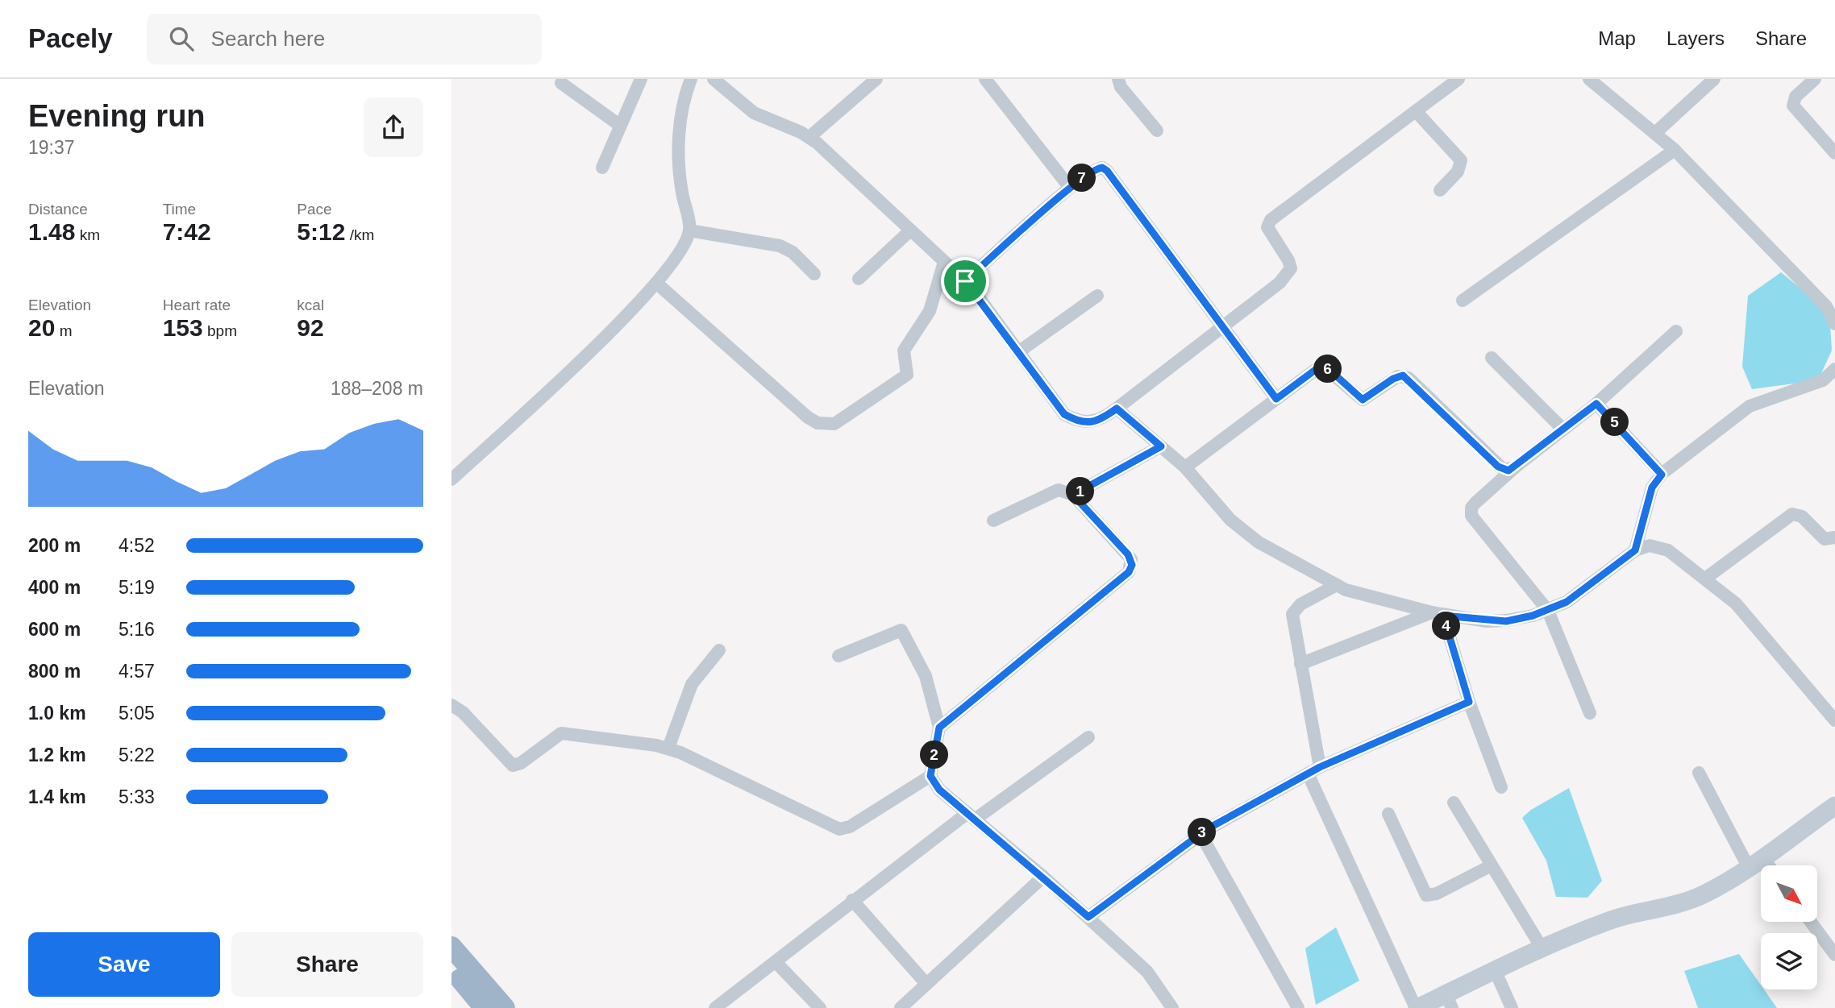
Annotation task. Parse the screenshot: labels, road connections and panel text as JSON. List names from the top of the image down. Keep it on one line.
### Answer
{"north":"bottom right","page":{"header":"Pacely","search":"Search here","nav":["Map","Layers","Share"],"heading":["Evening run","19:37"],"pins":["7","6","5","1","4","2","3"],"stats":[["Distance","1.48 km"],["Time","7:42"],["Pace","5:12 /km"],["Elevation","20 m"],["Heart rate","153 bpm"],["kcal","92"]],"chart":["Elevation","188–208 m"],"list":[{"name":"200 m","note":"4:52"},{"name":"400 m","note":"5:19"},{"name":"600 m","note":"5:16"},{"name":"800 m","note":"4:57"},{"name":"1.0 km","note":"5:05"},{"name":"1.2 km","note":"5:22"},{"name":"1.4 km","note":"5:33"}],"buttons":["Save","Share"]}}
